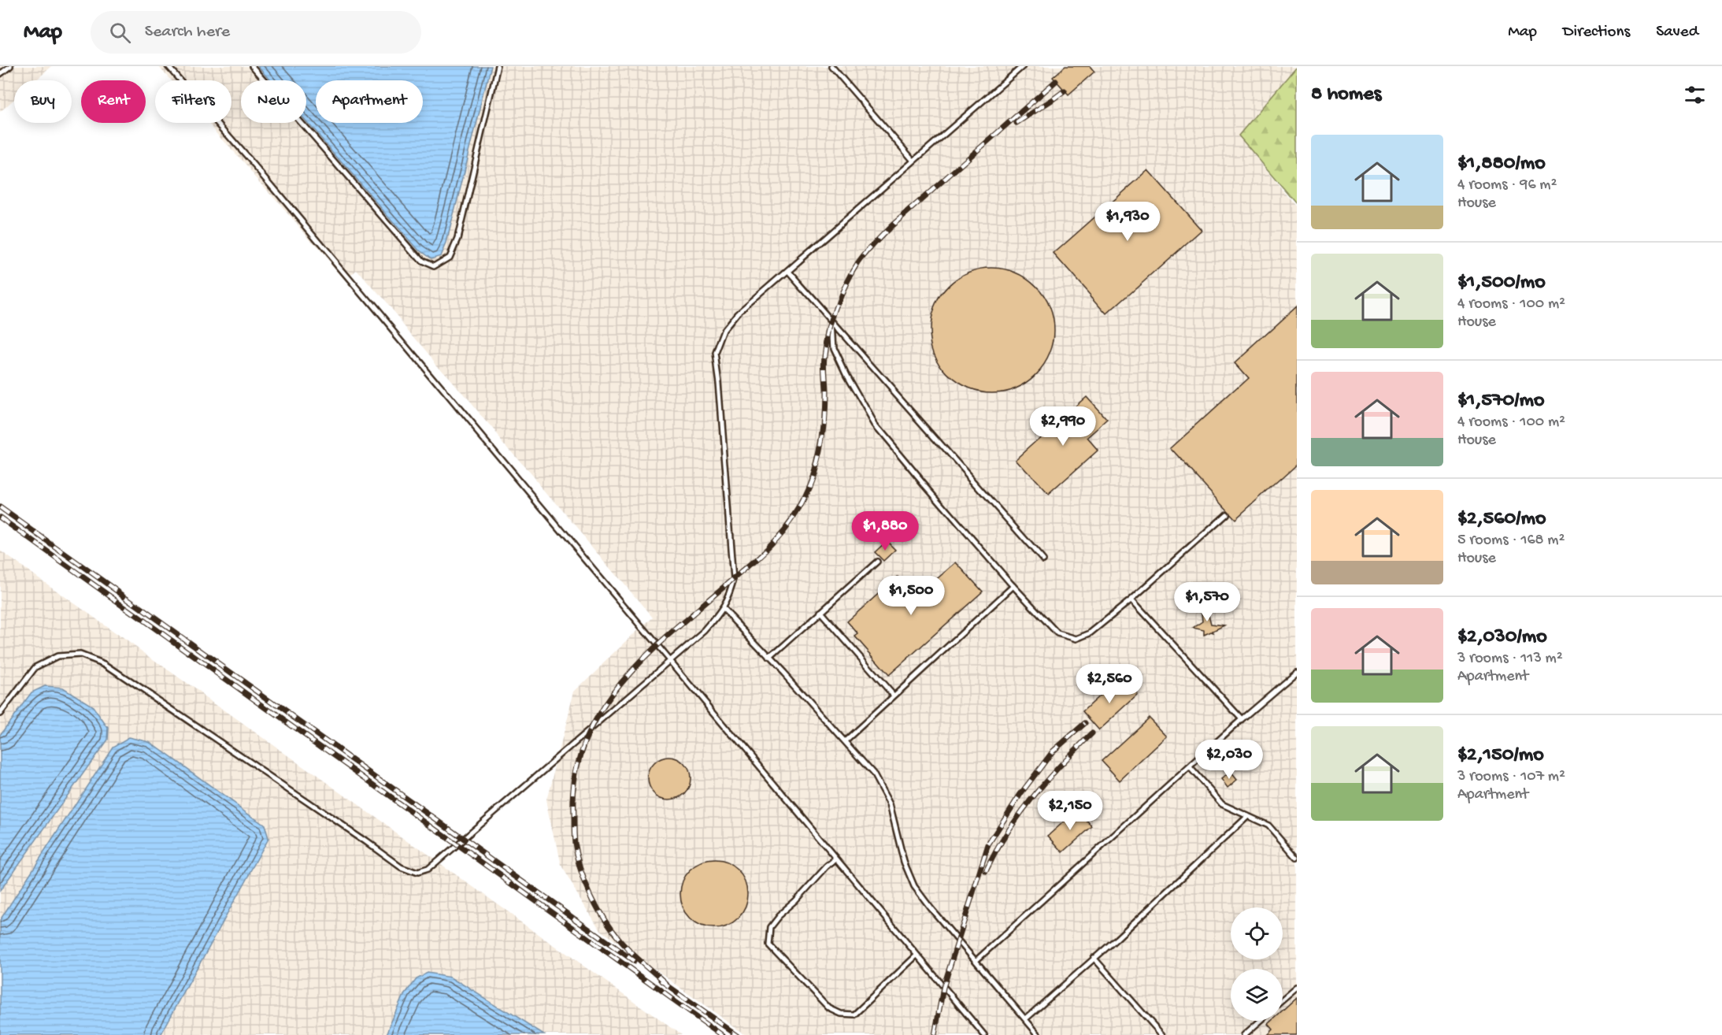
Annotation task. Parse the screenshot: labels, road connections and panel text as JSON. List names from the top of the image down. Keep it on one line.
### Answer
{"page":{"header":"Map","search":"Search here","nav":["Map","Directions","Saved"],"heading":"8 homes","chip":["Buy","Rent","Filters","New","Apartment"],"list":[{"name":"$1,880/mo","note":"4 rooms · 96 m² · House"},{"name":"$1,500/mo","note":"4 rooms · 100 m² · House"},{"name":"$1,570/mo","note":"4 rooms · 100 m² · House"},{"name":"$2,560/mo","note":"5 rooms · 168 m² · House"},{"name":"$2,030/mo","note":"3 rooms · 113 m² · Apartment"},{"name":"$2,150/mo","note":"3 rooms · 107 m² · Apartment"}],"price":["$1,930","$2,990","$1,880","$1,500","$1,570","$2,560","$2,030","$2,150"]}}
